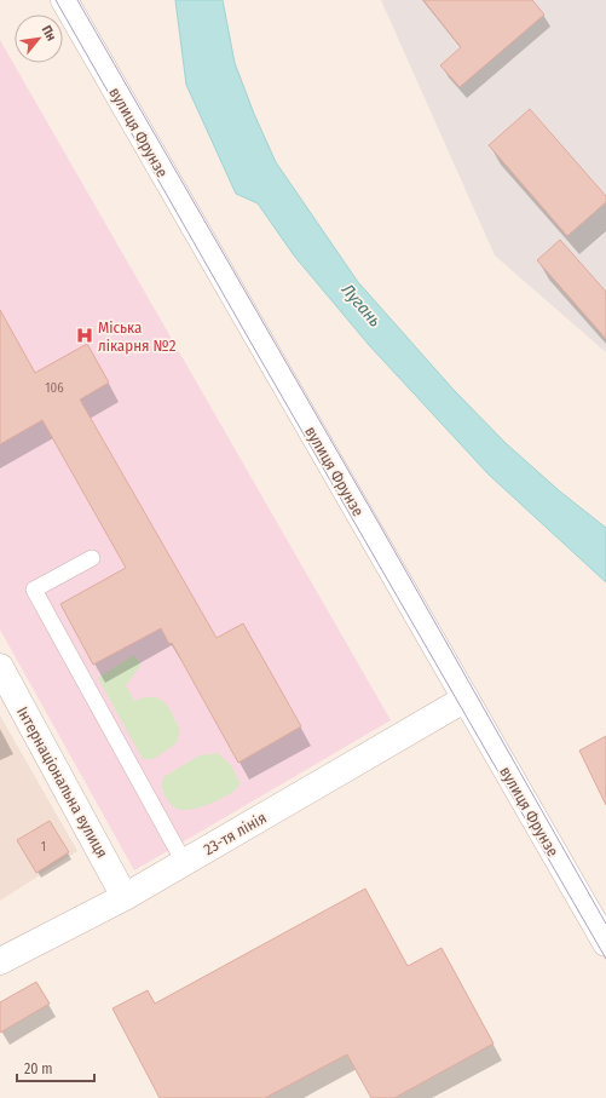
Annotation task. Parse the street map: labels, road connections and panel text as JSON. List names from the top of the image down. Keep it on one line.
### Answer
{"streets":{"street":["вулиця Фрунзе","Інтернаціональна вулиця","23-тя лінія"]},"crossings":[["вулиця Фрунзе","23-тя лінія"],["Інтернаціональна вулиця","23-тя лінія"]],"water":["Лугань"],"places":{"hospital":["Міська лікарня №2"]},"house_numbers":["106","1"],"scale_bar":"20 m","north":"top right"}
